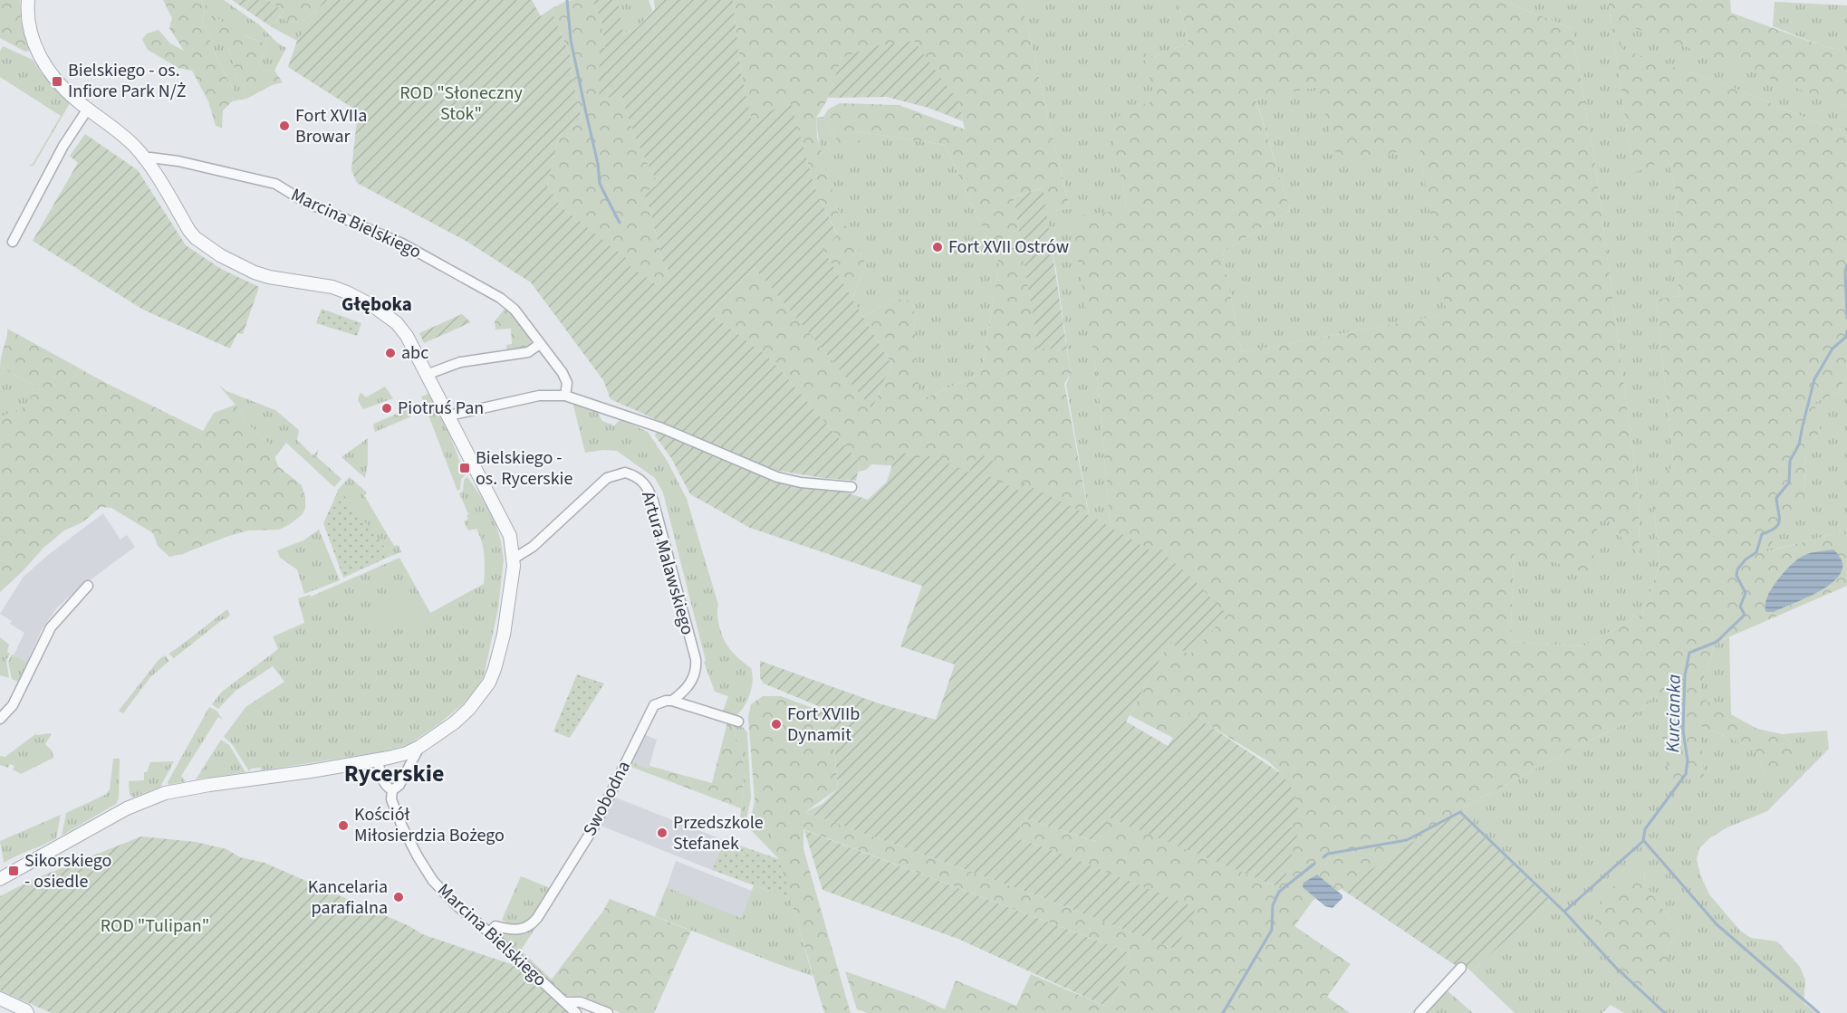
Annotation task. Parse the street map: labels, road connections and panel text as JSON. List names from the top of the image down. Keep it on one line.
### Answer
{"streets":{"street":["Marcina Bielskiego","Artura Malawskiego","Swobodna"]},"crossings":[["Marcina Bielskiego","Swobodna"],["Artura Malawskiego","Swobodna"]],"districts":["Głęboka","Rycerskie"],"water":["Kurcianka"],"parks":["ROD \"Słoneczny Stok\"","ROD \"Tulipan\""],"places":{"transit":["Bielskiego - os. Infiore Park N/Ż","Bielskiego - os. Rycerskie","Sikorskiego - osiedle"],"other":["Fort XVIIa Browar","Fort XVII Ostrów","abc","Piotruś Pan","Fort XVIIb Dynamit","Kościół Miłosierdzia Bożego","Przedszkole Stefanek","Kancelaria parafialna"]}}
